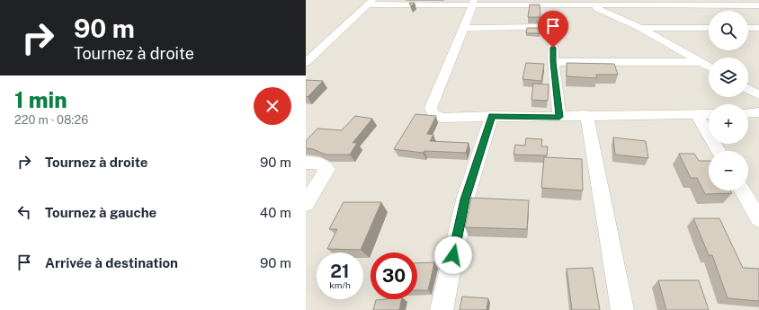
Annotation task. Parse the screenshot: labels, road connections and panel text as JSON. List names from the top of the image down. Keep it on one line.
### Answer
{"page":{"turn":["90 m","Tournez à droite"],"map_buttons":["+","−"],"heading":["1 min","220 m · 08:26"],"list":[{"name":"Tournez à droite","value":"90 m"},{"name":"Tournez à gauche","value":"40 m"},{"name":"Arrivée à destination","value":"90 m"}],"speed":"21 km/h","limit":"30"}}
